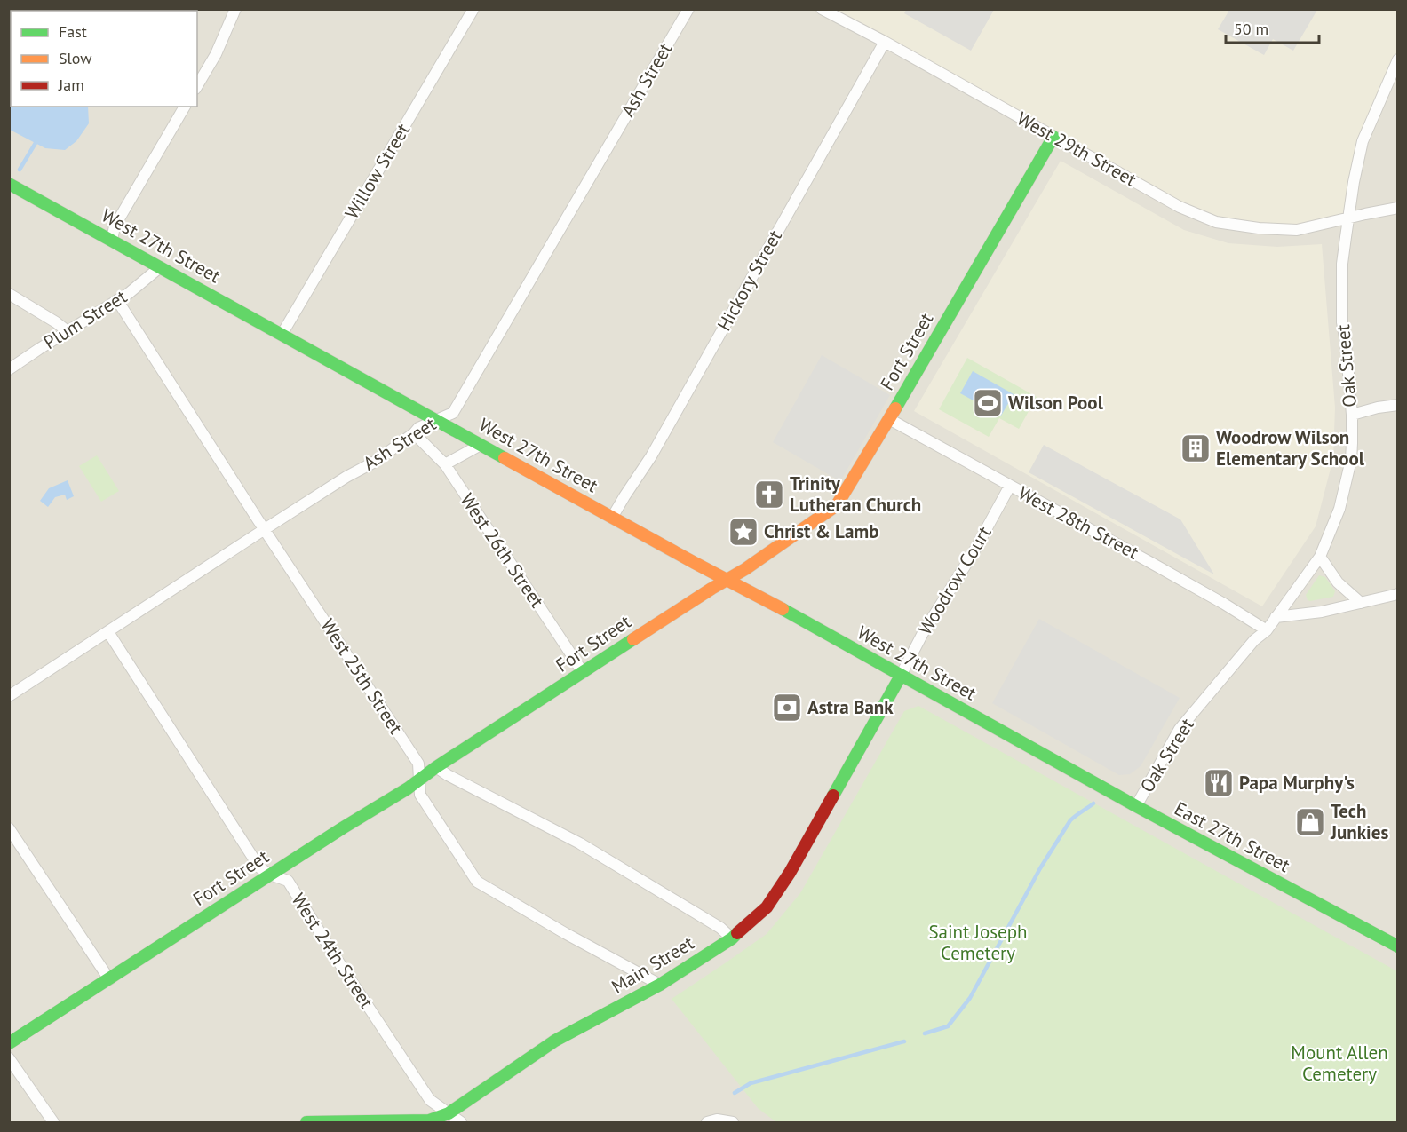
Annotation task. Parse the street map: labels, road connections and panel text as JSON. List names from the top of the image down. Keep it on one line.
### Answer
{"streets":{"street":["Ash Street","West 29th Street","Willow Street","West 27th Street","Hickory Street","Plum Street","Fort Street","Oak Street","West 28th Street","West 26th Street","Woodrow Court","West 25th Street","East 27th Street","West 24th Street","Main Street"]},"crossings":[["Ash Street","West 27th Street"],["Ash Street","West 26th Street"],["Ash Street","West 25th Street"],["Ash Street","West 24th Street"],["West 29th Street","Hickory Street"],["West 29th Street","Fort Street"],["West 29th Street","Oak Street"],["Willow Street","West 27th Street"],["West 27th Street","Hickory Street"],["West 27th Street","Plum Street"],["West 27th Street","Fort Street"],["West 27th Street","Woodrow Court"],["West 27th Street","East 27th Street"],["West 27th Street","Main Street"],["Plum Street","West 25th Street"],["Fort Street","West 28th Street"],["Fort Street","West 26th Street"],["Fort Street","West 25th Street"],["Fort Street","West 24th Street"],["Oak Street","West 28th Street"],["Oak Street","East 27th Street"],["West 28th Street","Woodrow Court"],["Woodrow Court","Main Street"],["West 25th Street","Main Street"],["West 24th Street","Main Street"]],"parks":["Saint Joseph Cemetery","Mount Allen Cemetery"],"places":{"sports":["Wilson Pool"],"building":["Woodrow Wilson Elementary School"],"church":["Trinity Lutheran Church"],"place":["Christ & Lamb"],"bank":["Astra Bank"],"restaurant":["Papa Murphy's"],"shop":["Tech Junkies"]},"legend":["Fast","Slow","Jam"],"scale_bar":"50 m"}
